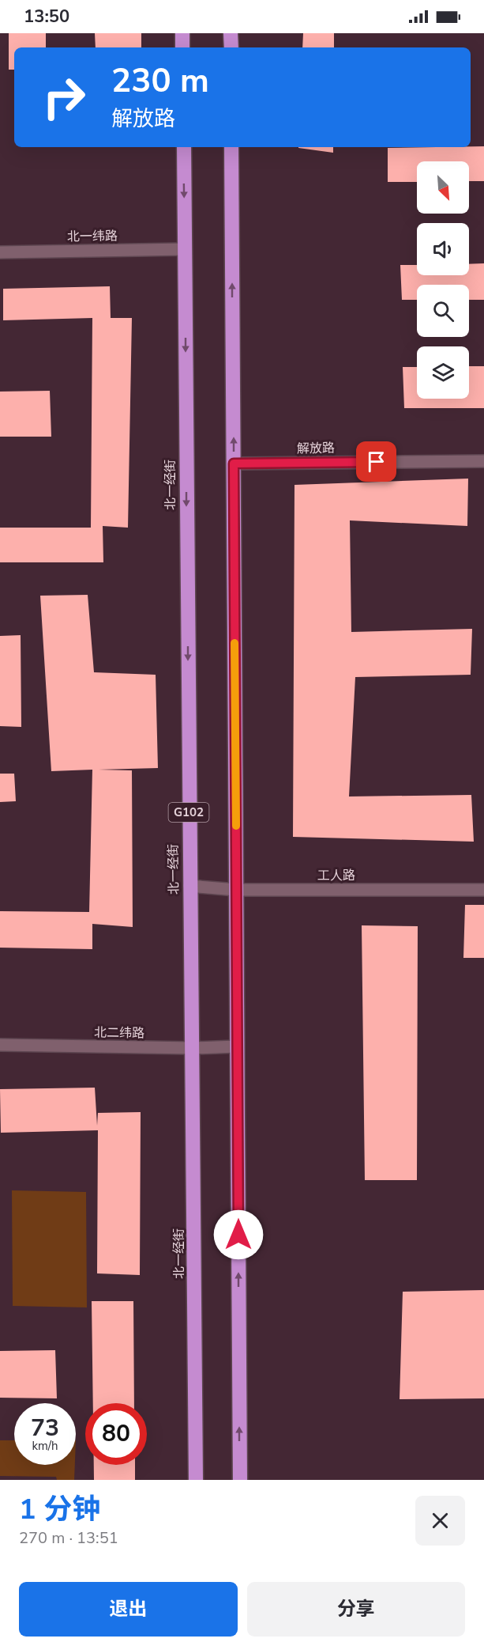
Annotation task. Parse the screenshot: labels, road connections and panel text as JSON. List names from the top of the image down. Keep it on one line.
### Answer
{"streets":{"highway":["北一经街","G102"],"street":["北一纬路","解放路","工人路","北二纬路"]},"crossings":[["北一纬路","北一经街"],["北一经街","工人路"],["北一经街","北二纬路"]],"north":"bottom right","page":{"status":"13:50","turn":["230 m","解放路"],"speed":"73 km/h","limit":"80","heading":["1 分钟","270 m · 13:51"],"buttons":["退出","分享"]}}
